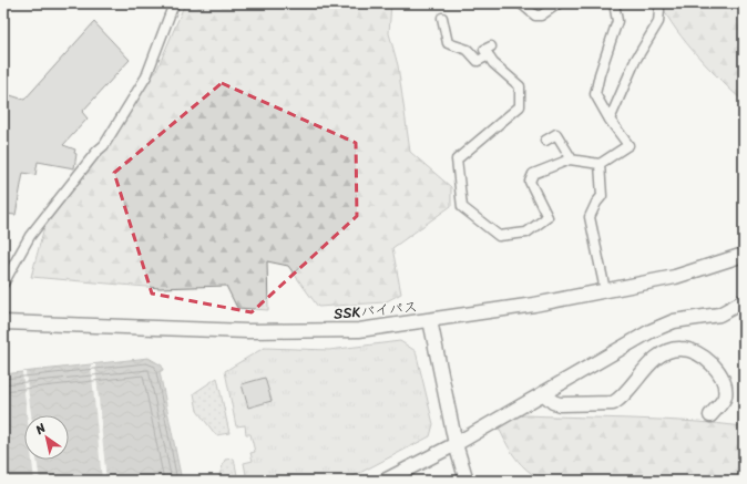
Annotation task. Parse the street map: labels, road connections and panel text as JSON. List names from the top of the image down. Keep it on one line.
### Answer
{"streets":{"street":["SSKバイパス"]},"north":"top left"}
